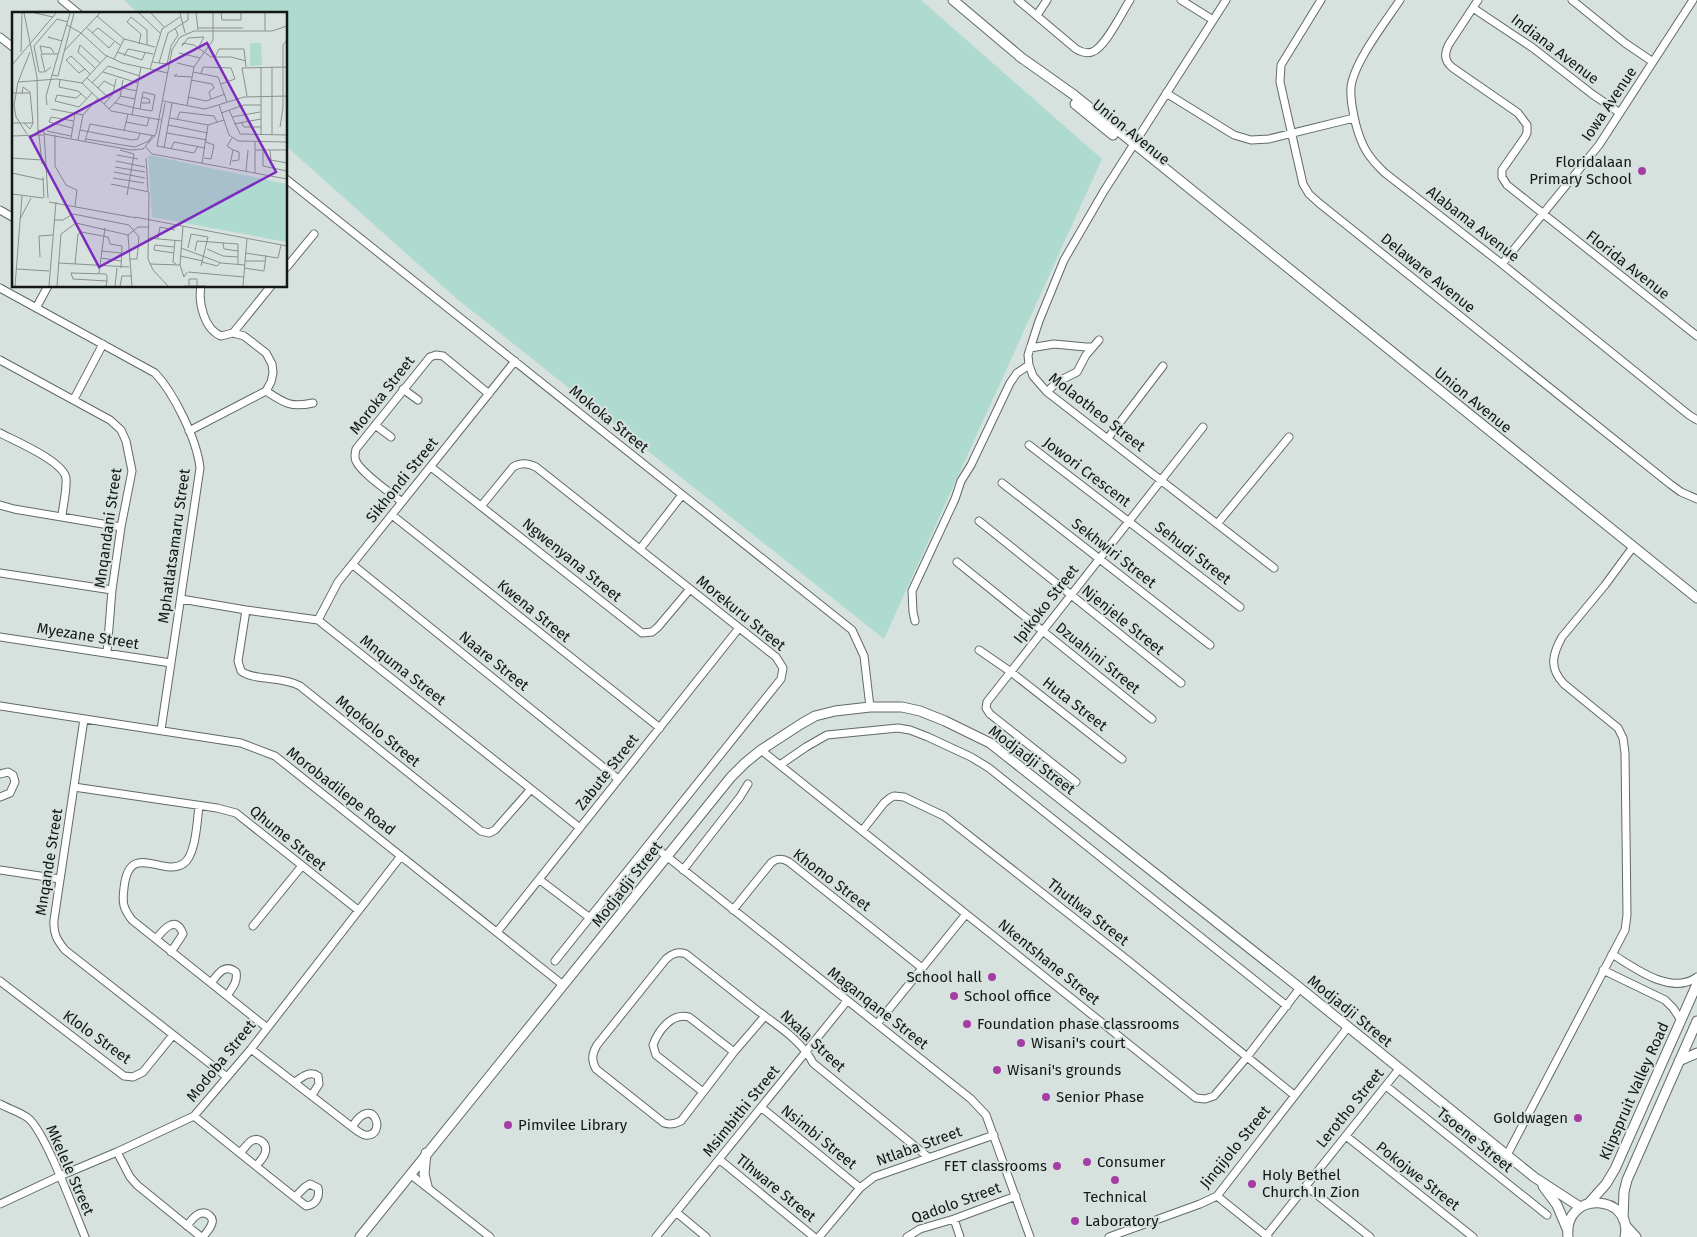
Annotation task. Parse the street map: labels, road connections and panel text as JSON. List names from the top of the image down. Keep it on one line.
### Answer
{"streets":{"street":["Indiana Avenue","Iowa Avenue","Union Avenue","Alabama Avenue","Florida Avenue","Delaware Avenue","Moroka Street","Molaotheo Street","Mokoka Street","Jowori Crescent","Sikhondi Street","Mnqandani Street","Mphatlatsamaru Street","Sekhwiri Street","Sehudi Street","Ngwenyana Street","Ipikoko Street","Kwena Street","Morekuru Street","Njenjele Street","Myezane Street","Dzuahini Street","Naare Street","Mnquma Street","Huta Street","Mqokolo Street","Modjadji Street","Zabute Street","Morobadilepe Road","Qhume Street","Mnqande Street","Khomo Street","Thutlwa Street","Nkentshane Street","Maganqane Street","Klolo Street","Nxala Street","Modoba Street","Klipspruit Valley Road","Lerotho Street","Msimbithi Street","Nsimbi Street","Tsoene Street","Ntlaba Street","Jinqijolo Street","Mkelele Street","Pokojwe Street","Tlhware Street","Qadolo Street"]},"crossings":[["Indiana Avenue","Iowa Avenue"],["Indiana Avenue","Florida Avenue"],["Iowa Avenue","Alabama Avenue"],["Iowa Avenue","Florida Avenue"],["Moroka Street","Sikhondi Street"],["Molaotheo Street","Ipikoko Street"],["Mokoka Street","Sikhondi Street"],["Mokoka Street","Modjadji Street"],["Jowori Crescent","Sehudi Street"],["Jowori Crescent","Ipikoko Street"],["Sikhondi Street","Ngwenyana Street"],["Sikhondi Street","Kwena Street"],["Sikhondi Street","Naare Street"],["Sikhondi Street","Mnquma Street"],["Mnqandani Street","Myezane Street"],["Mphatlatsamaru Street","Myezane Street"],["Mphatlatsamaru Street","Morobadilepe Road"],["Sekhwiri Street","Ipikoko Street"],["Sehudi Street","Ipikoko Street"],["Ngwenyana Street","Morekuru Street"],["Ipikoko Street","Njenjele Street"],["Ipikoko Street","Dzuahini Street"],["Ipikoko Street","Huta Street"],["Kwena Street","Zabute Street"],["Morekuru Street","Zabute Street"],["Morekuru Street","Maganqane Street"],["Naare Street","Zabute Street"],["Mnquma Street","Mqokolo Street"],["Mnquma Street","Zabute Street"],["Modjadji Street","Morobadilepe Road"],["Modjadji Street","Nkentshane Street"],["Modjadji Street","Maganqane Street"],["Modjadji Street","Klipspruit Valley Road"],["Modjadji Street","Lerotho Street"],["Modjadji Street","Jinqijolo Street"],["Zabute Street","Morobadilepe Road"],["Morobadilepe Road","Mnqande Street"],["Morobadilepe Road","Modoba Street"],["Qhume Street","Mnqande Street"],["Qhume Street","Modoba Street"],["Mnqande Street","Klolo Street"],["Mnqande Street","Modoba Street"],["Khomo Street","Maganqane Street"],["Thutlwa Street","Nkentshane Street"],["Thutlwa Street","Jinqijolo Street"],["Maganqane Street","Msimbithi Street"],["Maganqane Street","Ntlaba Street"],["Maganqane Street","Qadolo Street"],["Nxala Street","Msimbithi Street"],["Nxala Street","Ntlaba Street"],["Modoba Street","Mkelele Street"],["Lerotho Street","Tsoene Street"],["Lerotho Street","Pokojwe Street"],["Msimbithi Street","Nsimbi Street"],["Msimbithi Street","Tlhware Street"],["Nsimbi Street","Ntlaba Street"]],"places":["Floridalaan Primary School","School hall","School office","Foundation phase classrooms","Wisani's court","Wisani's grounds","Senior Phase","Goldwagen","Pimvilee Library","Consumer","FET classrooms","Technical","Holy Bethel Church In Zion","Laboratory"]}
